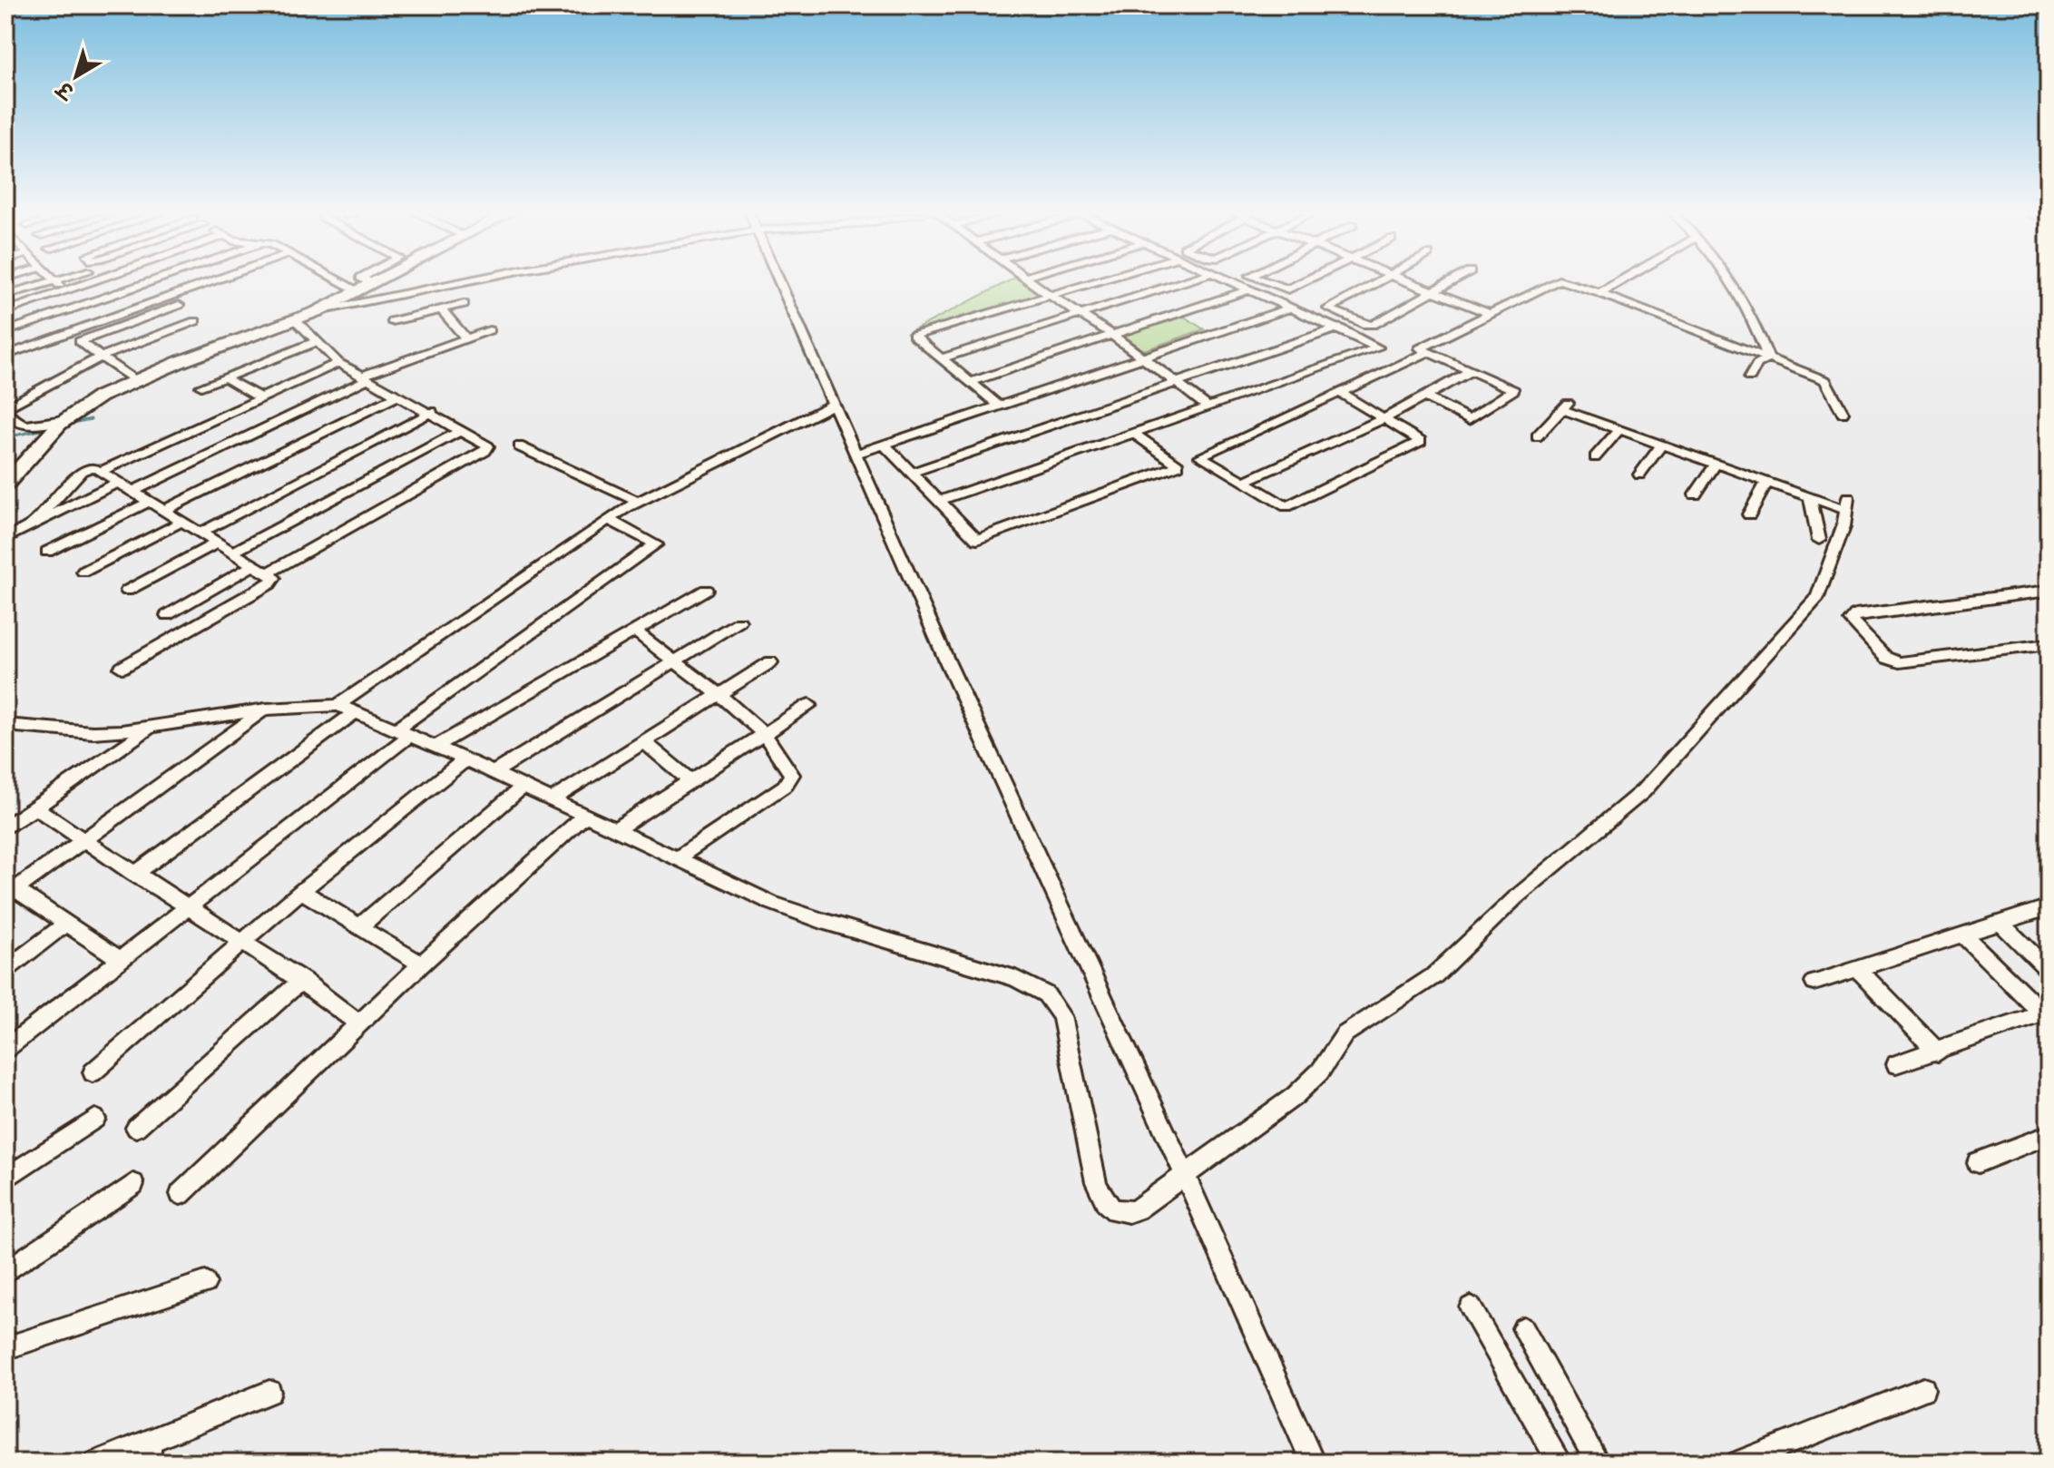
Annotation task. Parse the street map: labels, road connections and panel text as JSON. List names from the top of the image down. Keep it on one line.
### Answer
{"north":"bottom left"}
